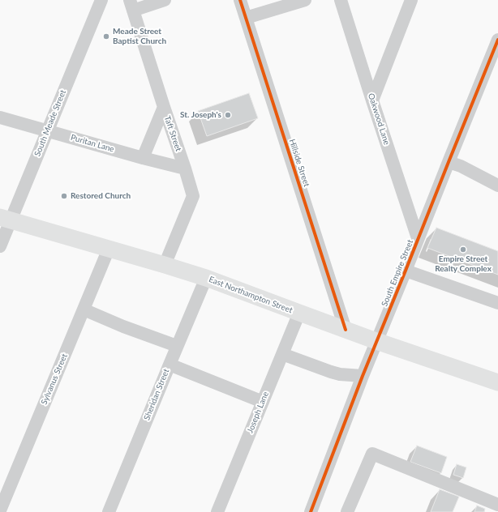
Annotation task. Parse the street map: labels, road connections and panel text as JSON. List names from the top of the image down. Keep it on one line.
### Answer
{"streets":{"main road":["East Northampton Street"],"street":["Oakwood Lane","South Meade Street","Taft Street","Puritan Lane","Hillside Street","South Empire Street","Sylvanus Street","Sheridan Street","Joseph Lane"]},"crossings":[["Oakwood Lane","South Empire Street"],["South Meade Street","Puritan Lane"],["South Meade Street","East Northampton Street"],["Taft Street","Puritan Lane"],["Taft Street","East Northampton Street"],["Hillside Street","East Northampton Street"],["South Empire Street","East Northampton Street"],["East Northampton Street","Sylvanus Street"],["East Northampton Street","Sheridan Street"],["East Northampton Street","Joseph Lane"]],"places":["Meade Street Baptist Church","St. Joseph's","Restored Church","Empire Street Realty Complex"]}
